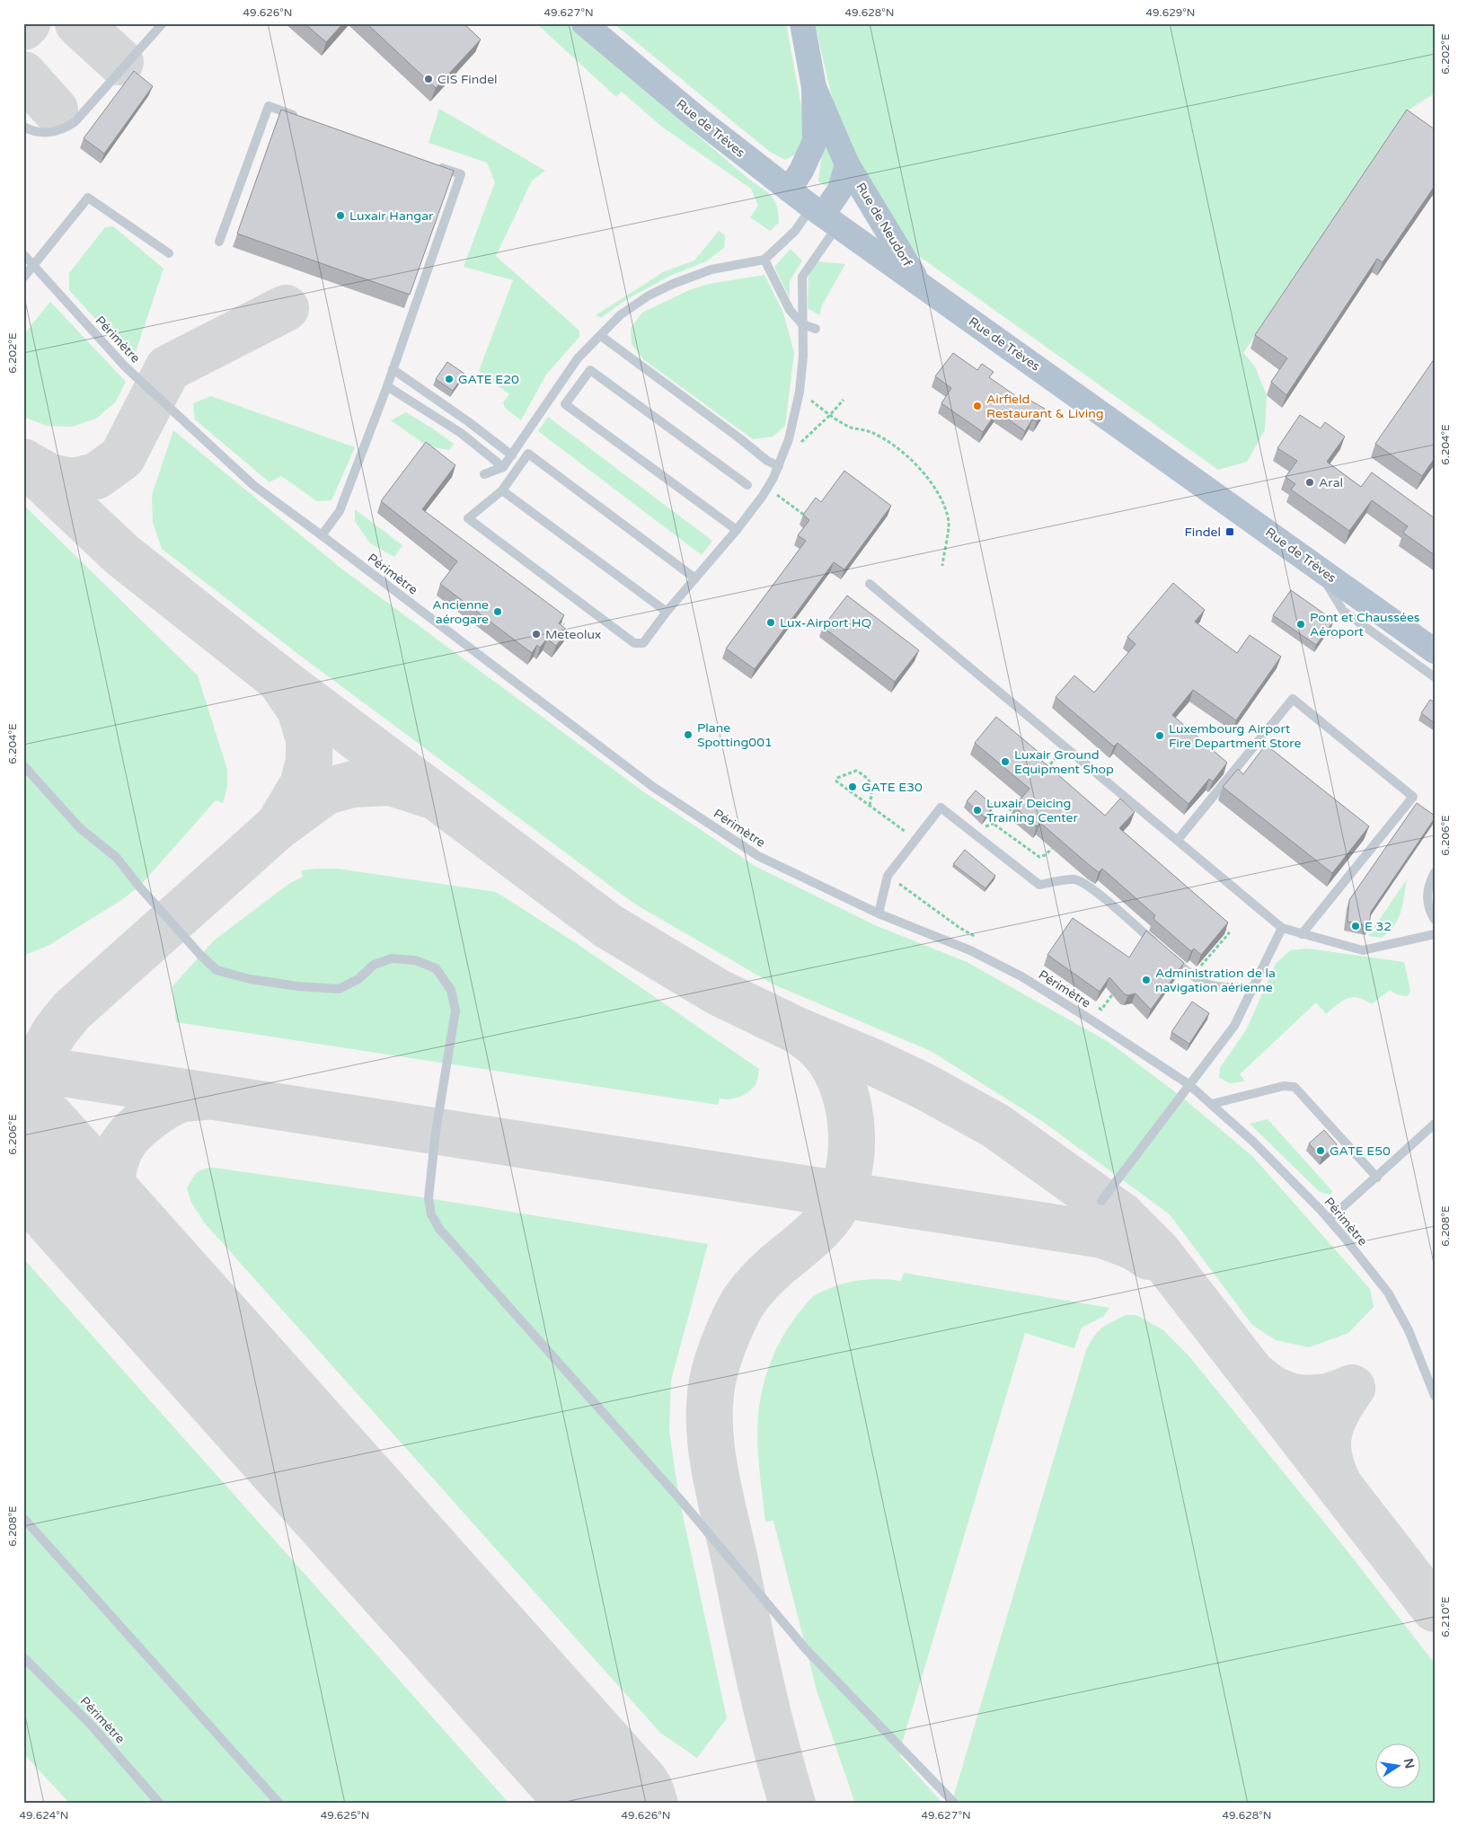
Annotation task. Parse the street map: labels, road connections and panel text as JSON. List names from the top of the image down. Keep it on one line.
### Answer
{"streets":{"main road":["Rue de Trèves","Rue de Neudorf"],"lane":["Périmètre"]},"crossings":[["Rue de Trèves","Rue de Neudorf"]],"places":{"other":["CIS Findel","Luxair Hangar","GATE E20","Airfield Restaurant & Living","Aral","Ancienne aérogare","Lux-Airport HQ","Pont et Chaussées Aéroport","Meteolux","Plane Spotting001","Luxembourg Airport Fire Department Store","Luxair Ground Equipment Shop","GATE E30","Luxair Deicing Training Center","E 32","Administration de la navigation aérienne","GATE E50"],"transit":["Findel"]},"north":"right","coordinates":["49.626°N","49.627°N","49.628°N","49.629°N","6.202°E","6.204°E","6.206°E","6.208°E","6.210°E","49.624°N","49.625°N"]}
